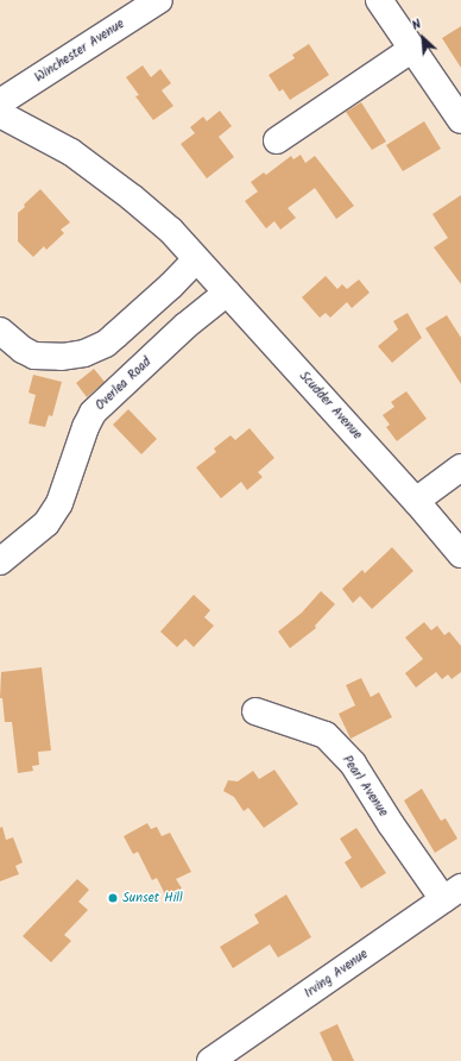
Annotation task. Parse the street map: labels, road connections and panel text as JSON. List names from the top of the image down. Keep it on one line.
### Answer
{"streets":{"street":["Winchester Avenue","Overlea Road","Scudder Avenue","Pearl Avenue","Irving Avenue"]},"crossings":[["Overlea Road","Scudder Avenue"],["Pearl Avenue","Irving Avenue"]],"places":["Sunset Hill"],"north":"top left"}
